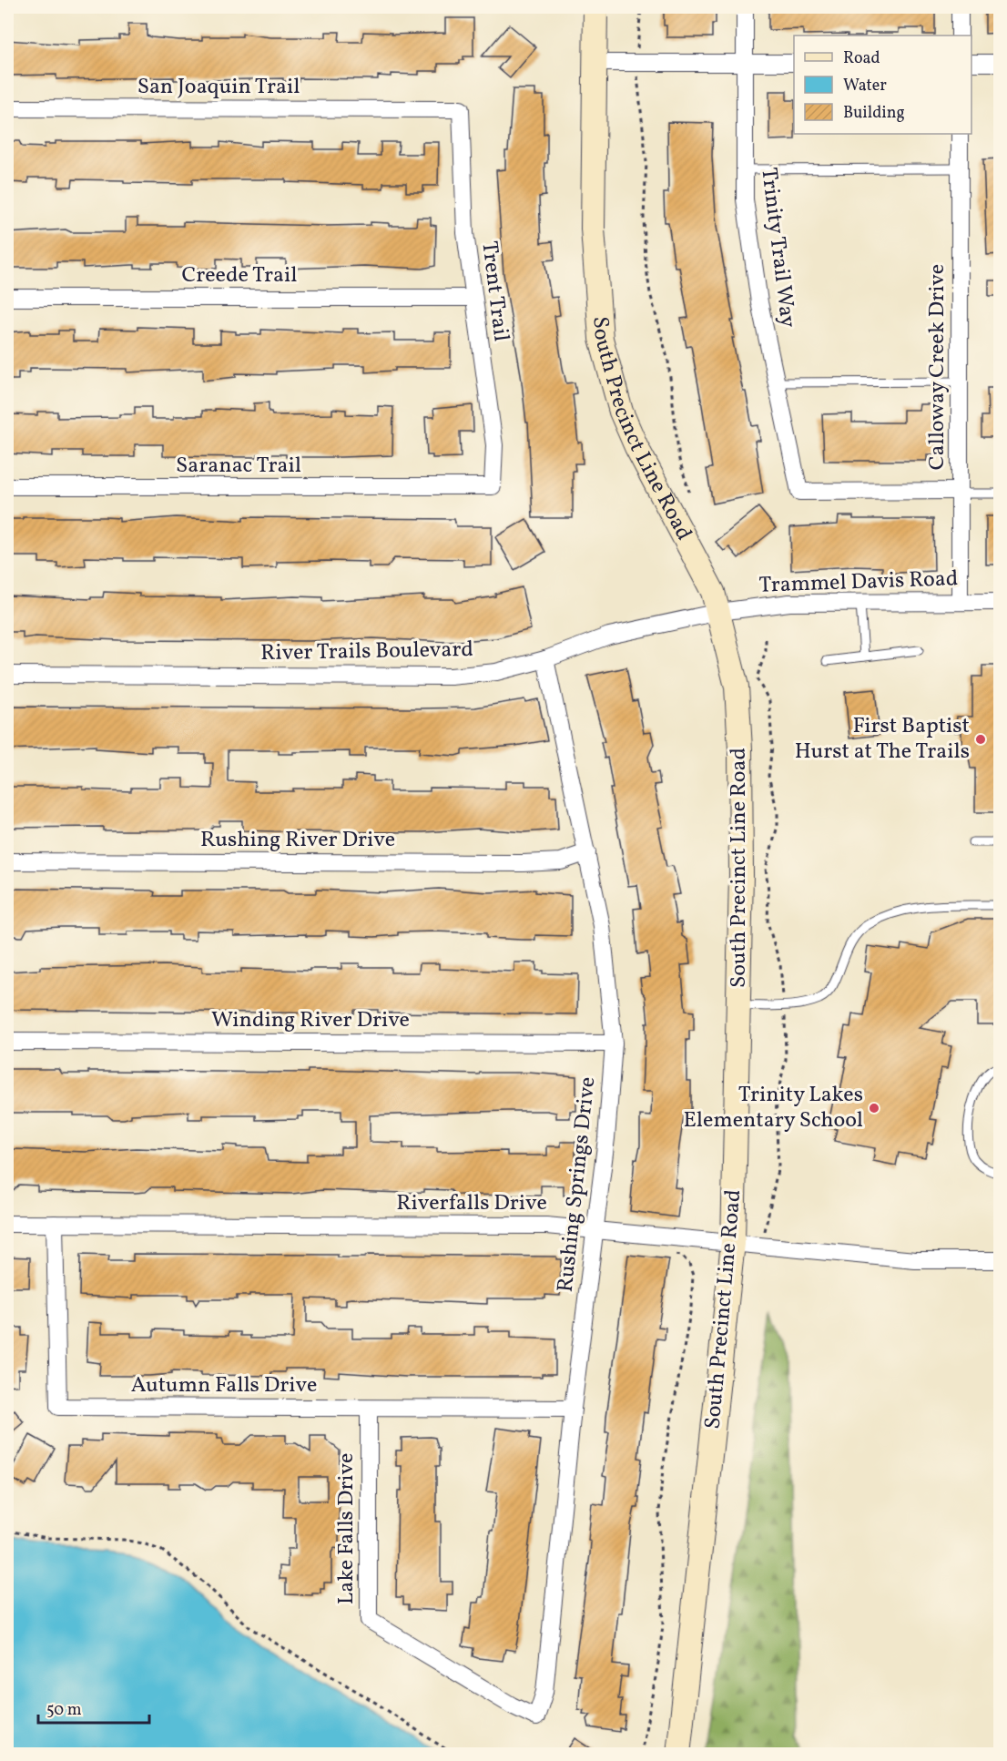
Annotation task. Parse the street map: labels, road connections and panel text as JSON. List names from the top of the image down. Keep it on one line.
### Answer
{"streets":{"main road":["South Precinct Line Road"],"street":["San Joaquin Trail","Trinity Trail Way","Creede Trail","Trent Trail","Calloway Creek Drive","Saranac Trail","Trammel Davis Road","River Trails Boulevard","Rushing River Drive","Winding River Drive","Rushing Springs Drive","Riverfalls Drive","Autumn Falls Drive","Lake Falls Drive"]},"crossings":[["San Joaquin Trail","Trent Trail"],["Trinity Trail Way","Calloway Creek Drive"],["Creede Trail","Trent Trail"],["Trent Trail","Saranac Trail"],["Calloway Creek Drive","Trammel Davis Road"],["South Precinct Line Road","Trammel Davis Road"],["South Precinct Line Road","River Trails Boulevard"],["South Precinct Line Road","Riverfalls Drive"],["Trammel Davis Road","River Trails Boulevard"],["River Trails Boulevard","Rushing Springs Drive"],["Rushing River Drive","Rushing Springs Drive"],["Winding River Drive","Rushing Springs Drive"],["Rushing Springs Drive","Riverfalls Drive"],["Rushing Springs Drive","Autumn Falls Drive"],["Rushing Springs Drive","Lake Falls Drive"],["Riverfalls Drive","Autumn Falls Drive"],["Autumn Falls Drive","Lake Falls Drive"]],"places":["First Baptist Hurst at The Trails","Trinity Lakes Elementary School"],"legend":["Road","Water","Building"],"scale_bar":"50 m"}
